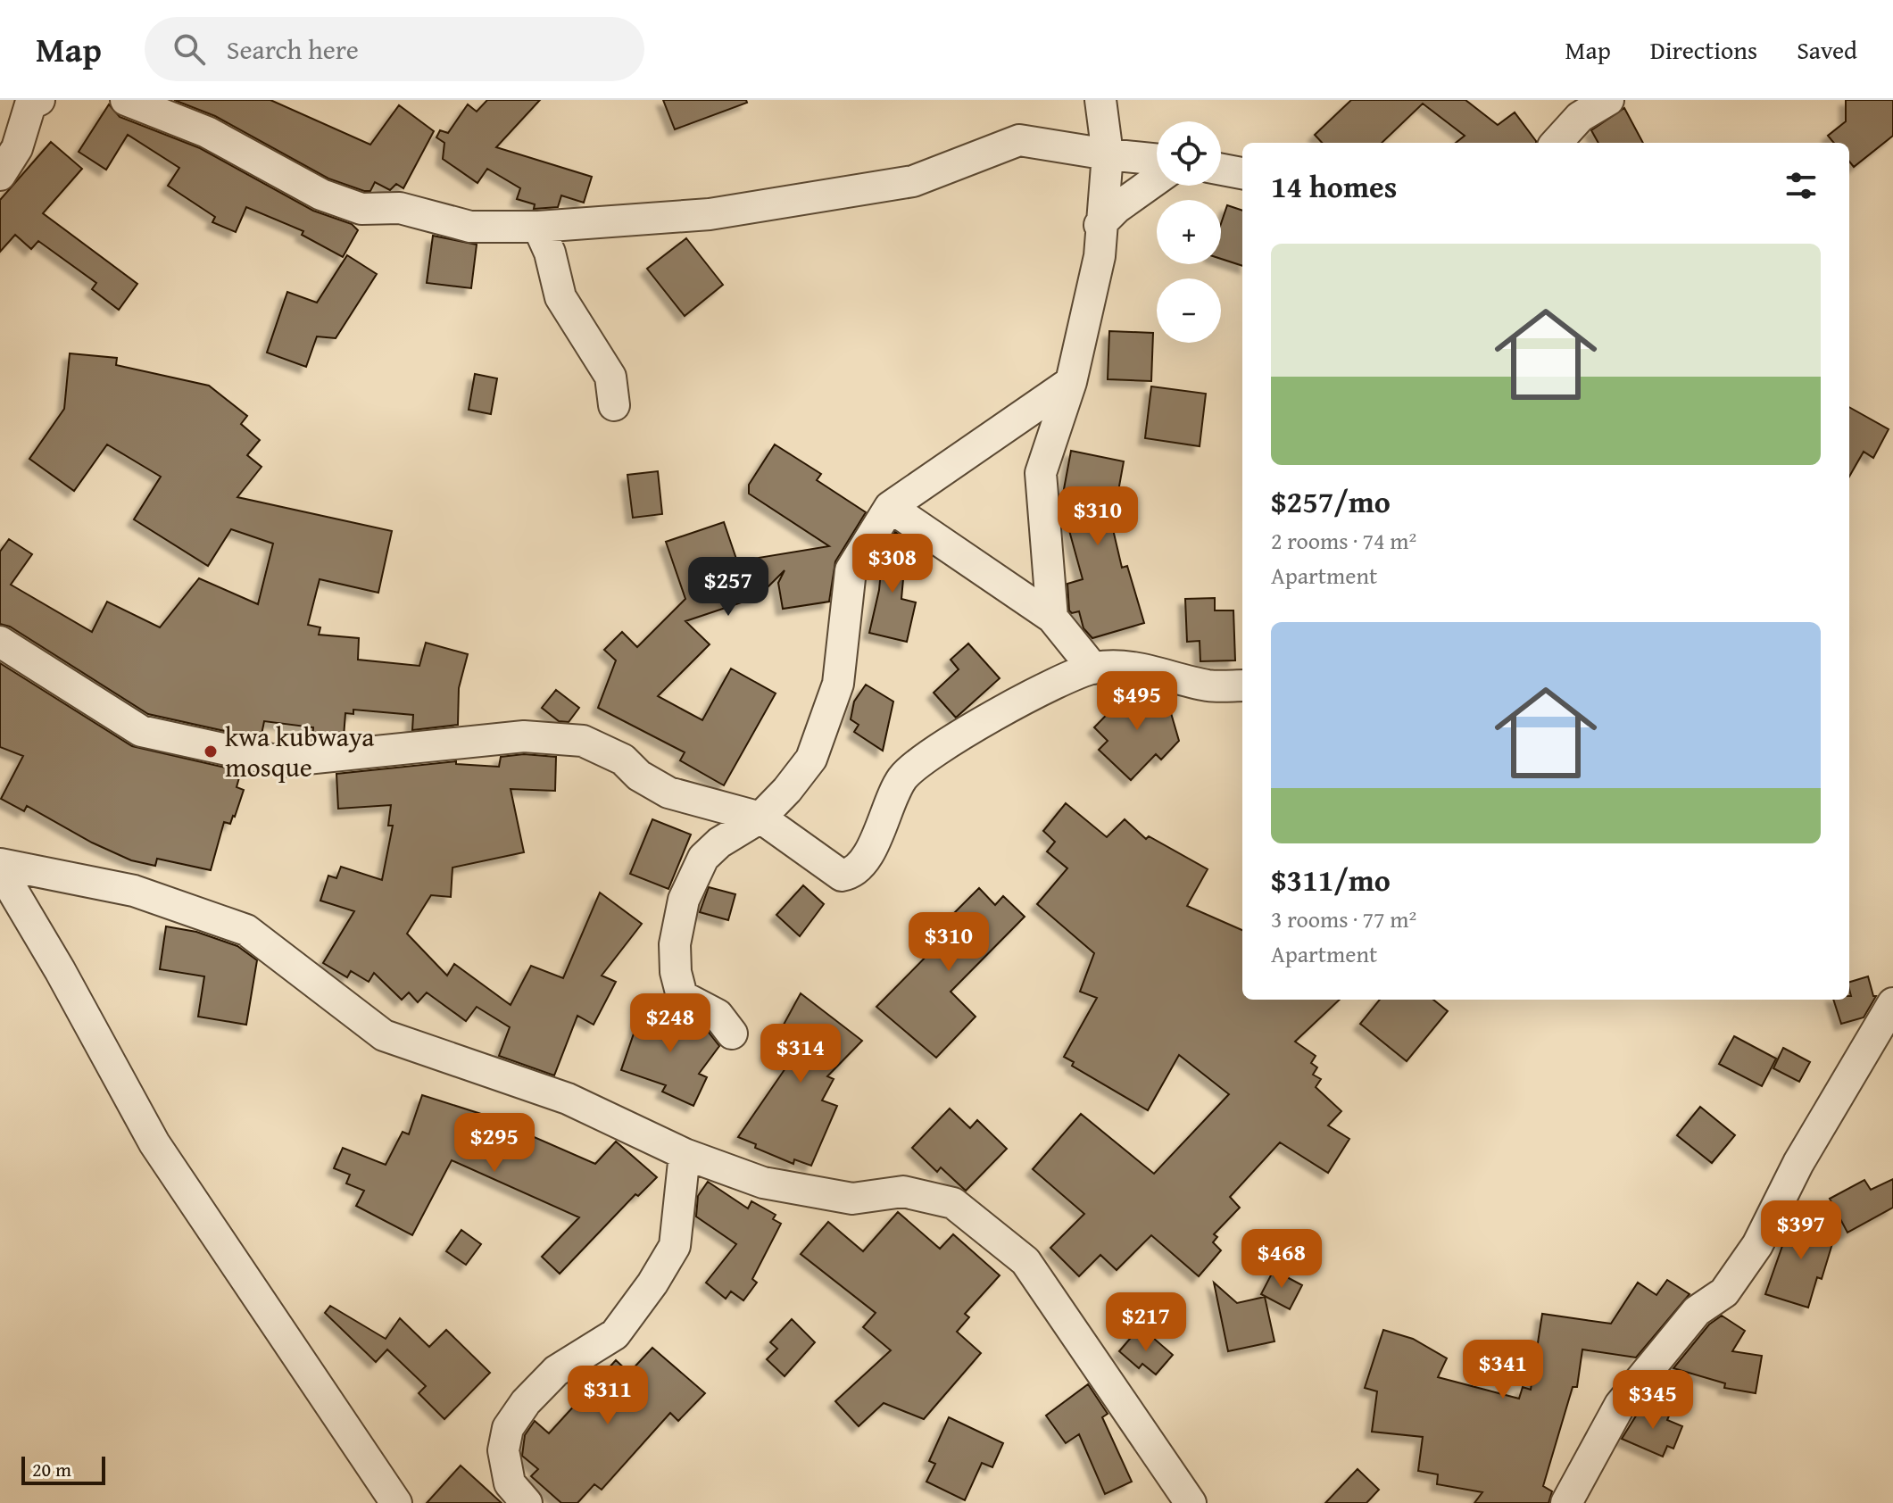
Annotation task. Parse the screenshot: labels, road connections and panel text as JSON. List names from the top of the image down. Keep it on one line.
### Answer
{"places":["kwa kubwaya mosque"],"scale_bar":"20 m","page":{"header":"Map","search":"Search here","nav":["Map","Directions","Saved"],"map_buttons":["+","−"],"heading":"14 homes","list":[{"name":"$257/mo","note":"2 rooms · 74 m² · Apartment"},{"name":"$311/mo","note":"3 rooms · 77 m² · Apartment"}],"price":["$310","$308","$257","$495","$310","$248","$314","$295","$397","$468","$217","$341","$311","$345"],"scale":"20 m"}}
